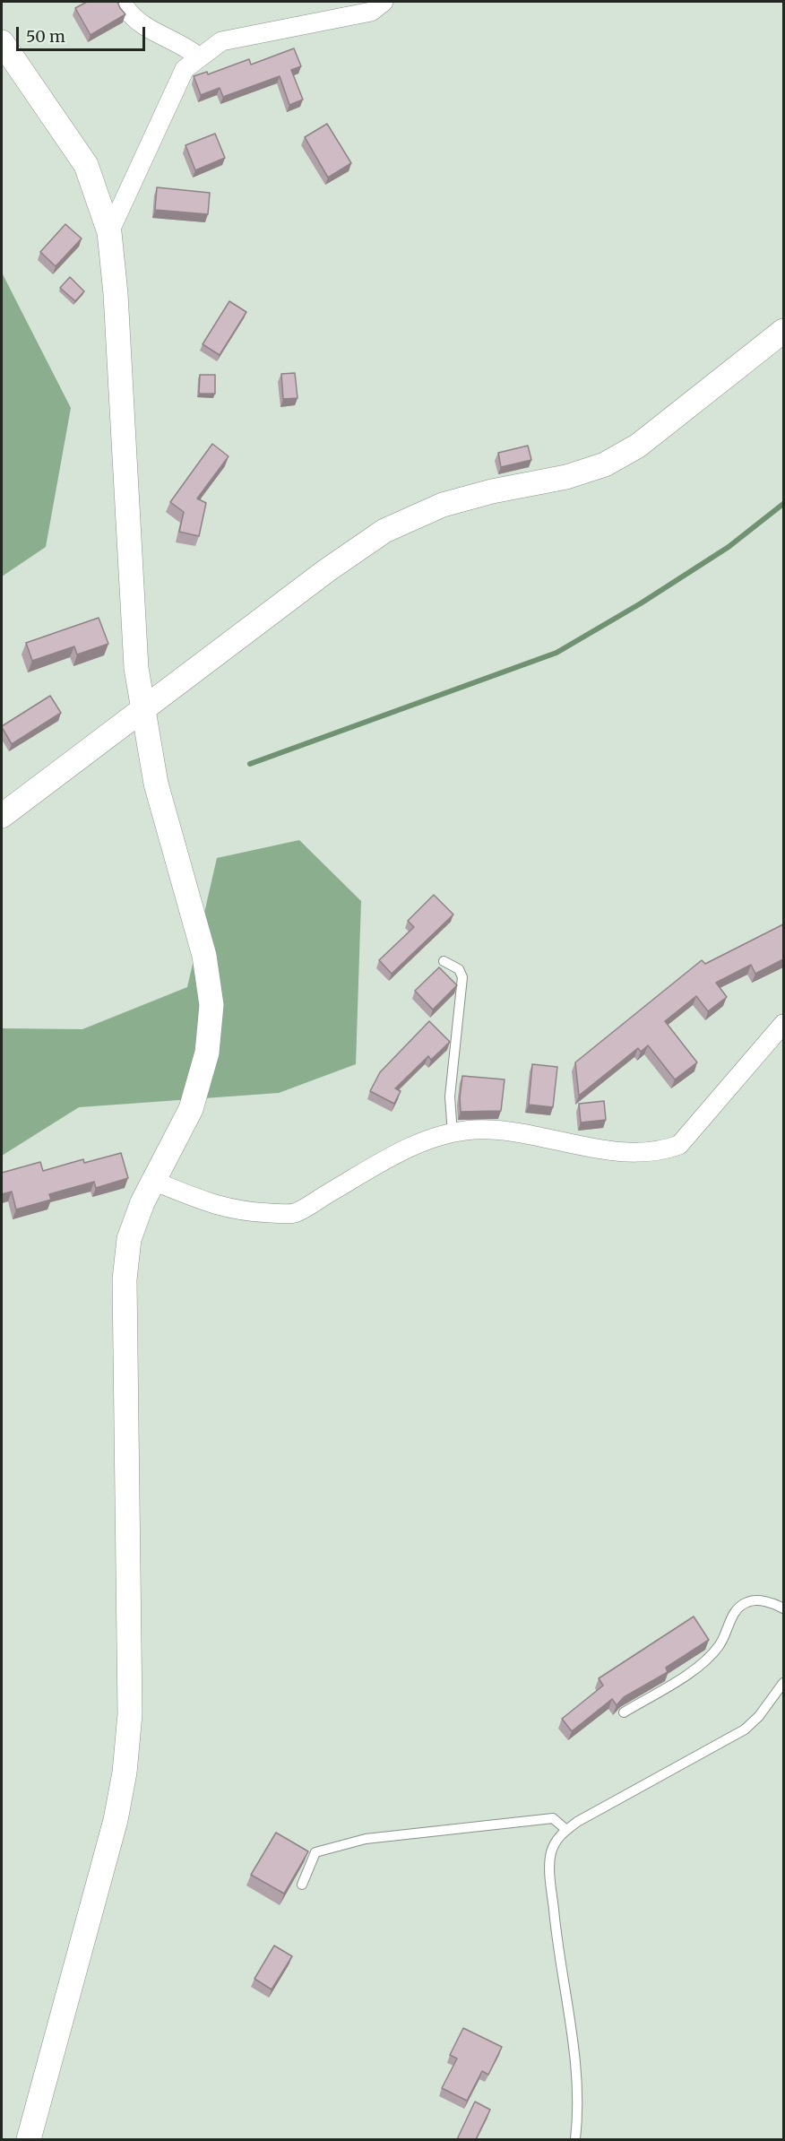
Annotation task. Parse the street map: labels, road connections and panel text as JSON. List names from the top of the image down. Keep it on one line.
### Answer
{"scale_bar":"50 m"}
